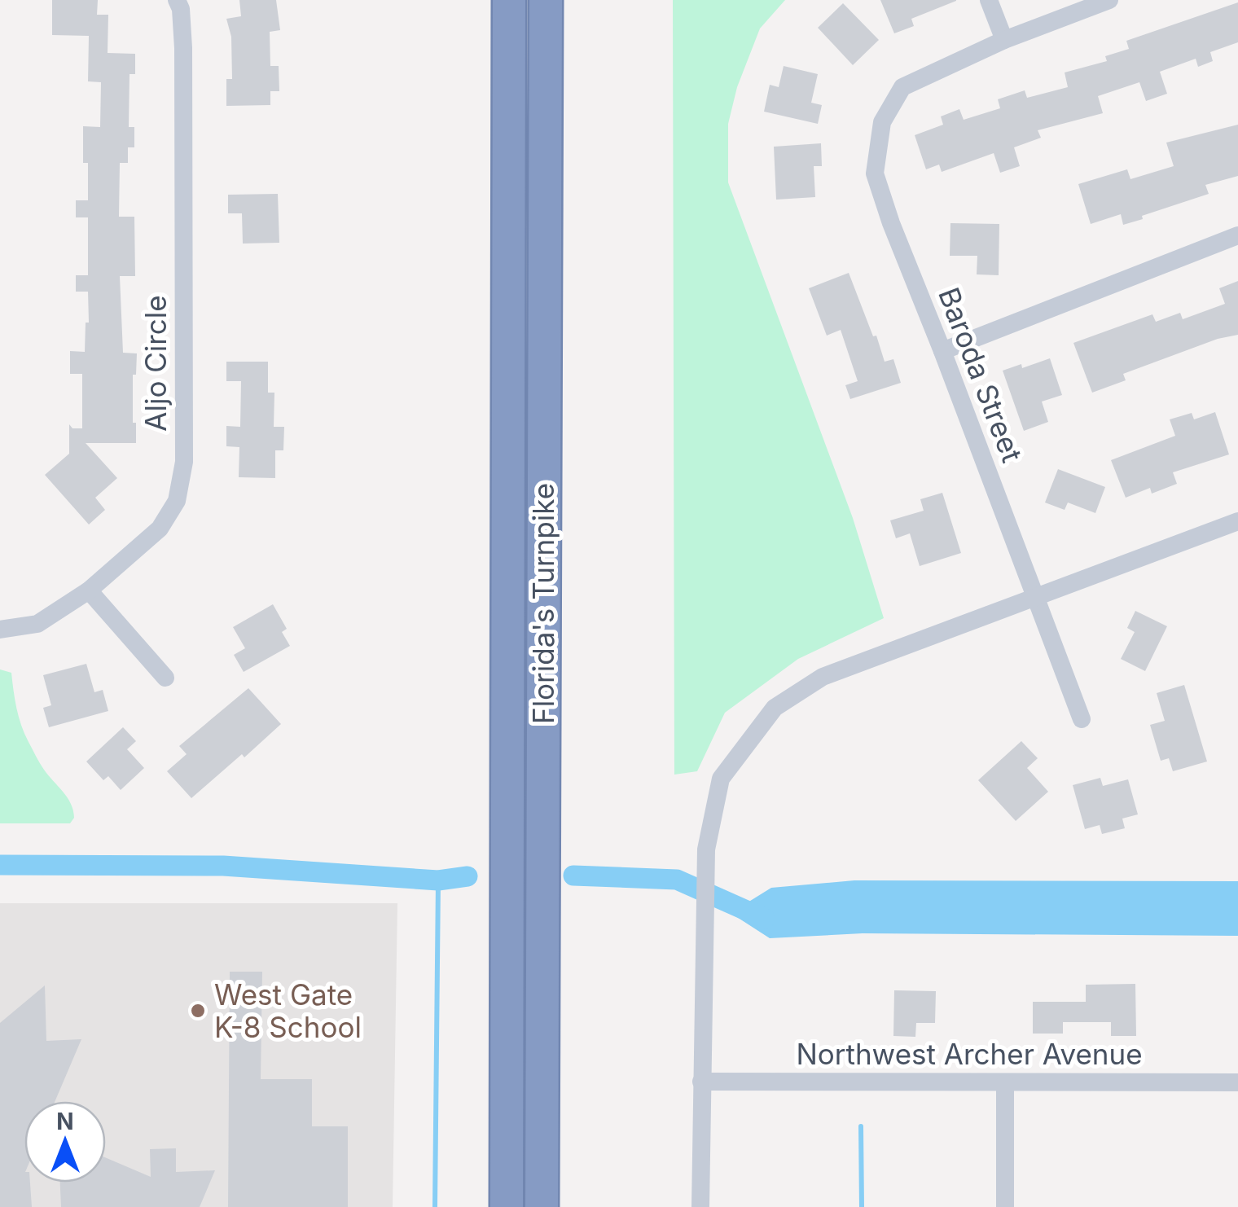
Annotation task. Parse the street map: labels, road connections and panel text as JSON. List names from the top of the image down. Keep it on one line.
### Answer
{"streets":{"highway":["Florida's Turnpike"],"street":["Aljo Circle","Baroda Street","Northwest Archer Avenue"]},"places":["West Gate K-8 School"],"north":"top"}
